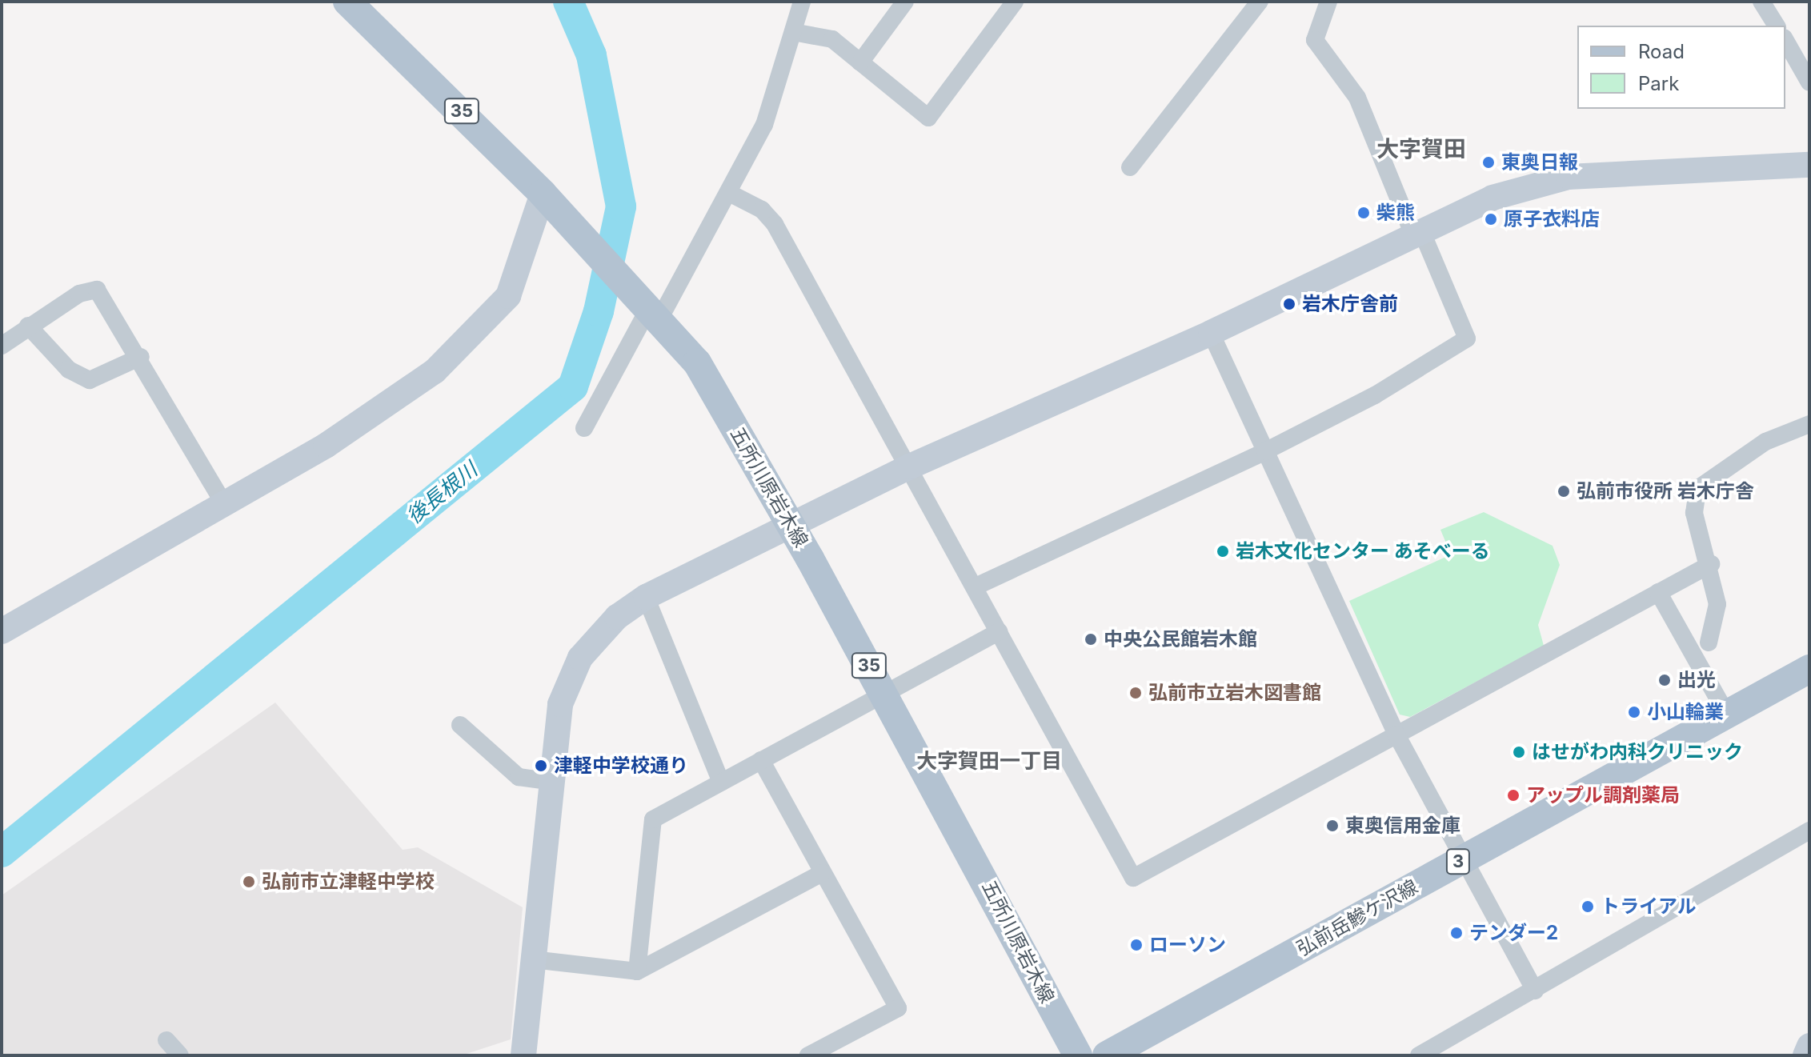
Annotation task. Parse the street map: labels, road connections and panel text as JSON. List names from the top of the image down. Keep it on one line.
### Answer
{"streets":{"main road":["35","五所川原岩木線","3","弘前岳鰺ケ沢線"]},"districts":["大字賀田","大字賀田一丁目"],"water":["後長根川"],"places":["東奥日報","柴熊","原子衣料店","岩木庁舎前","弘前市役所 岩木庁舎","岩木文化センター あそべーる","中央公民館岩木館","出光","弘前市立岩木図書館","小山輪業","はせがわ内科クリニック","津軽中学校通り","アップル調剤薬局","東奥信用金庫","弘前市立津軽中学校","トライアル","テンダー2","ローソン"],"legend":["Road","Park"]}
